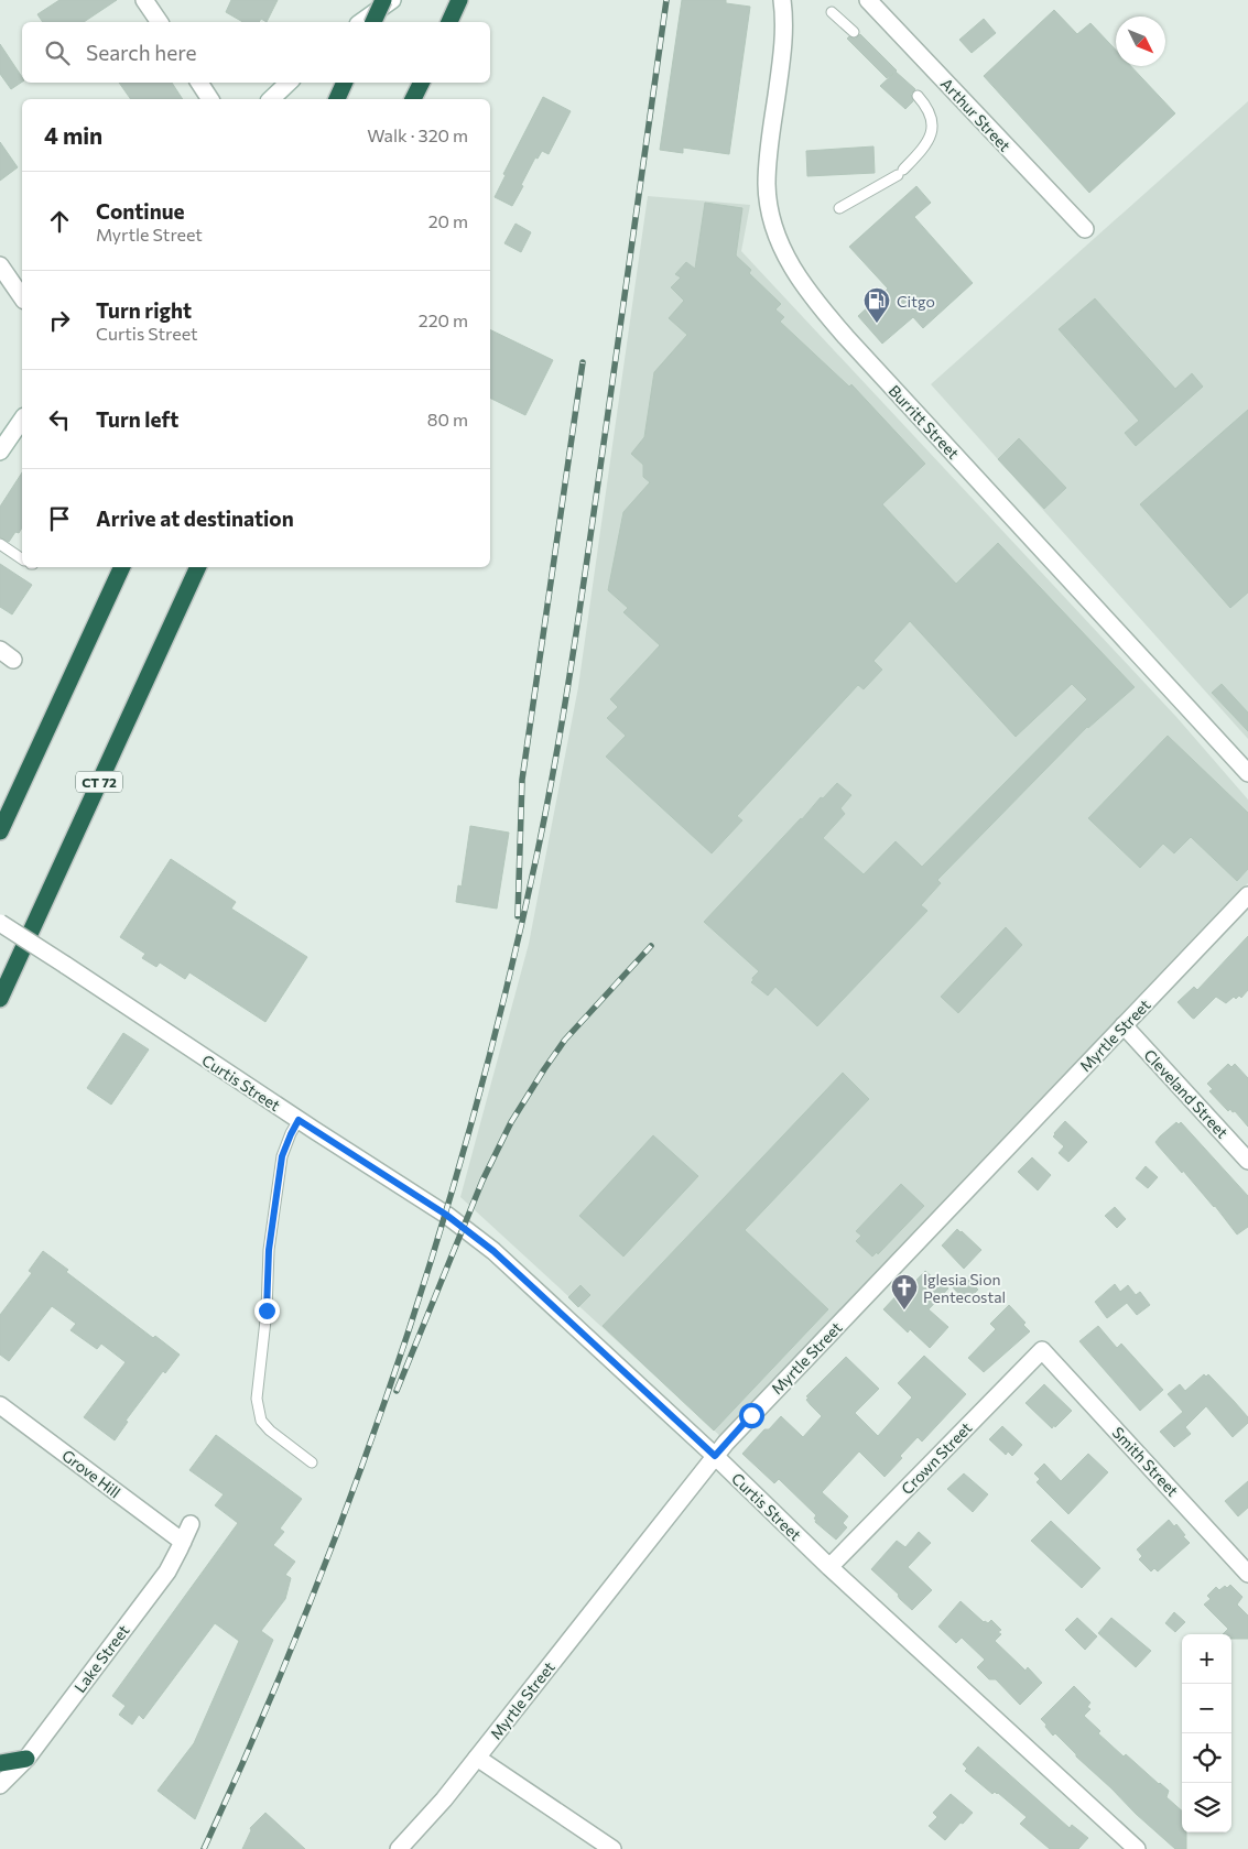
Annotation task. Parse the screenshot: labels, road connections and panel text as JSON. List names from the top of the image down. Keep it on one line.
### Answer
{"streets":{"highway":["CT 72"],"street":["Arthur Street","Burritt Street","Myrtle Street","Curtis Street","Cleveland Street","Crown Street","Smith Street","Grove Hill","Lake Street"]},"crossings":[["Myrtle Street","Curtis Street"],["Myrtle Street","Cleveland Street"],["Curtis Street","Crown Street"],["Crown Street","Smith Street"],["Grove Hill","Lake Street"]],"places":{"fuel station":["Citgo"],"church":["Iglesia Sion Pentecostal"]},"north":"bottom right","page":{"search":"Search here","heading":["4 min","Walk · 320 m"],"list":[["Continue","Myrtle Street","20 m"],["Turn right","Curtis Street","220 m"],["Turn left","80 m"],"Arrive at destination"],"map_buttons":["+","−"]}}
